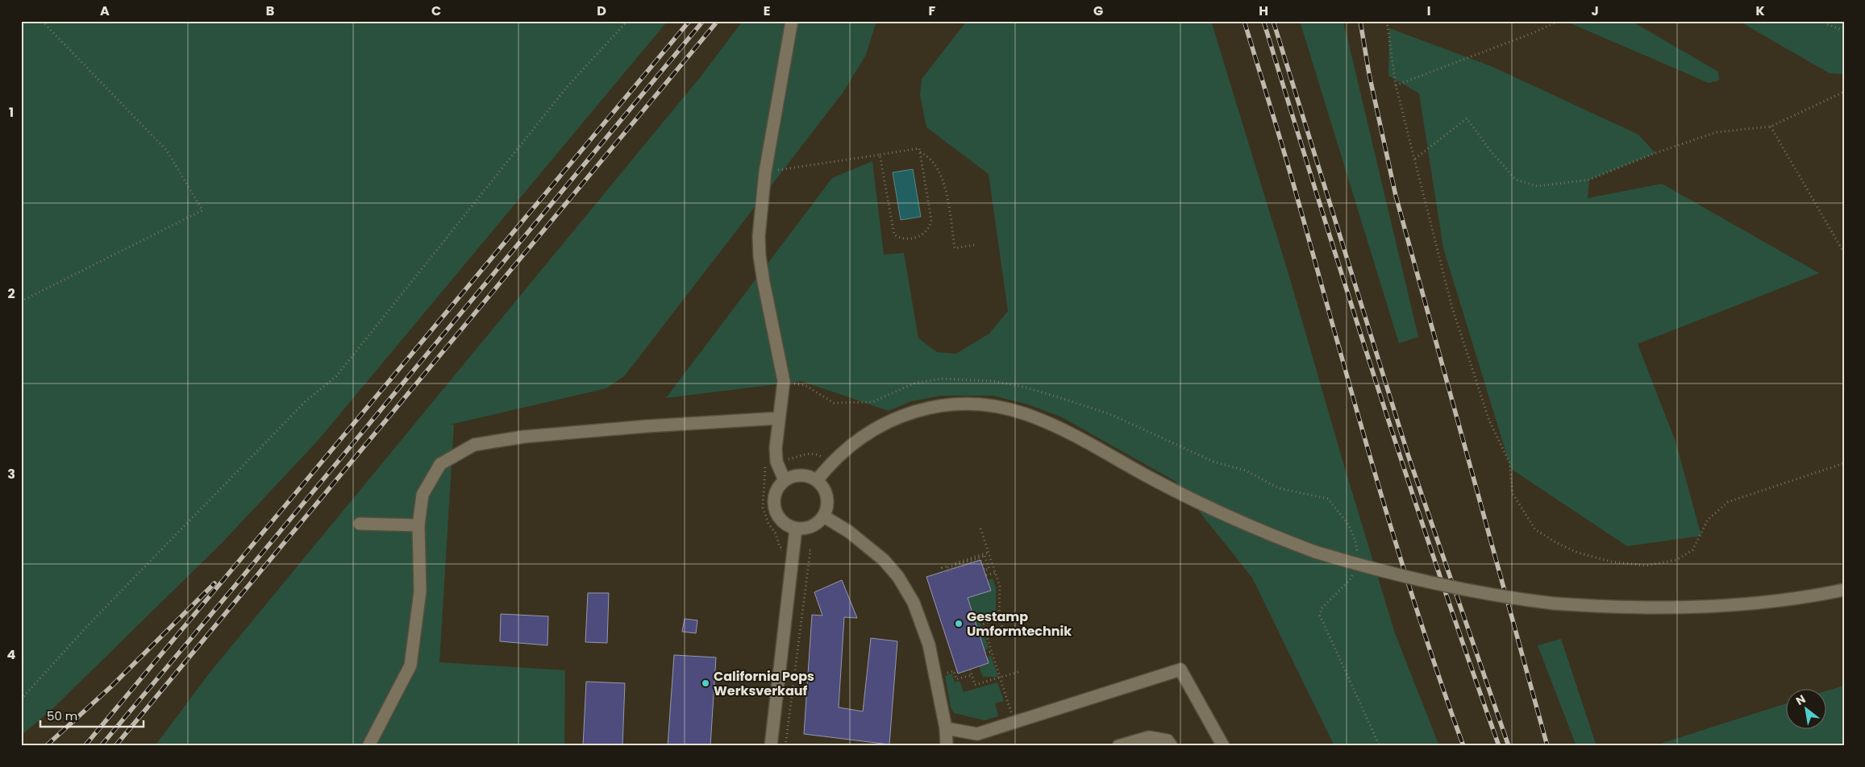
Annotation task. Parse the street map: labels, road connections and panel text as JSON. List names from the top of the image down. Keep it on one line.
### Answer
{"places":["Gestamp Umformtechnik","California Pops Werksverkauf"],"scale_bar":"50 m","north":"top left","grid":{"columns":["A","B","C","D","E","F","G","H","I","J","K"],"rows":["1","2","3","4"]}}
